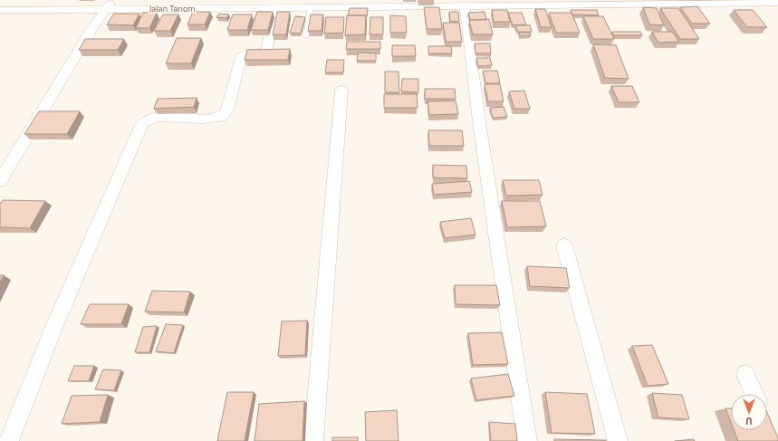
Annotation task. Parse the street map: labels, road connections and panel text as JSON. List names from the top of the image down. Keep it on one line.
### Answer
{"streets":{"street":["Jalan Tanom"]},"north":"bottom"}
